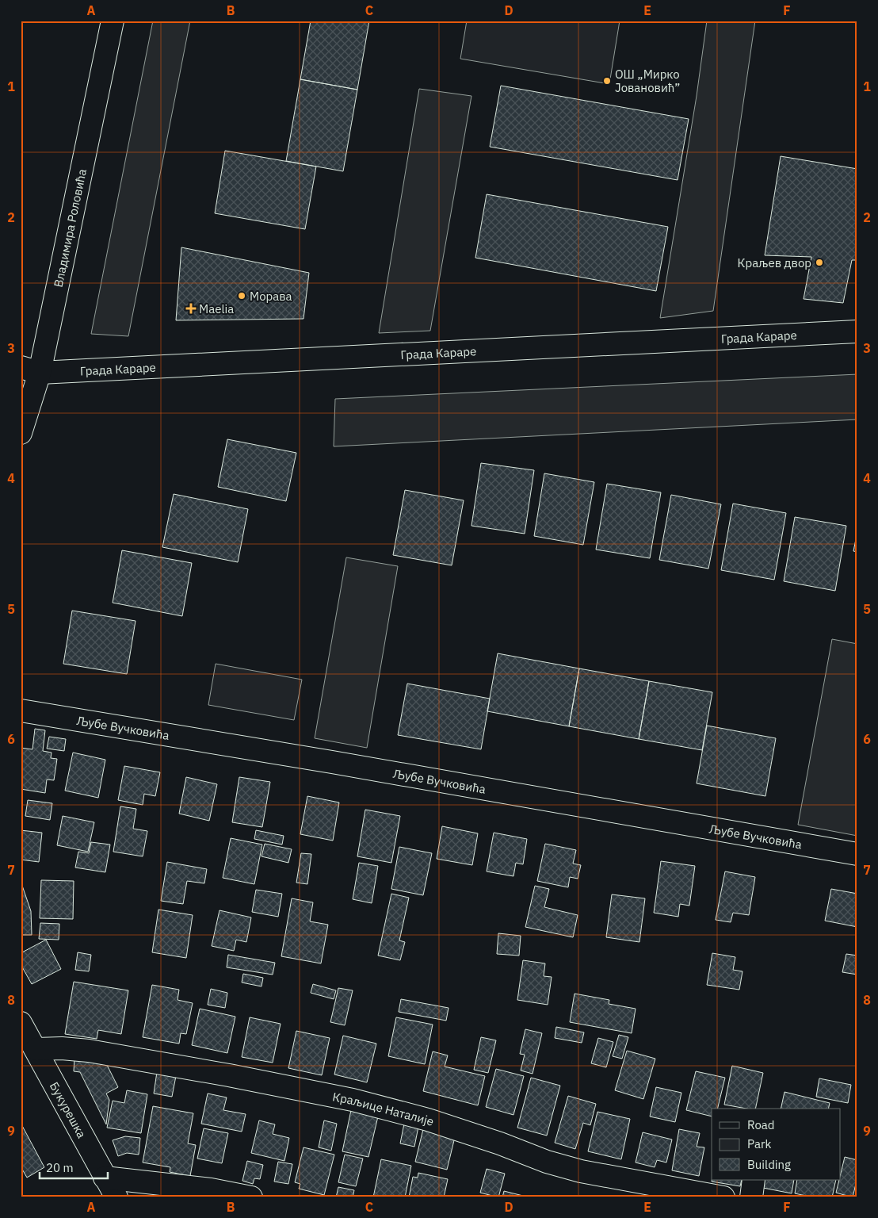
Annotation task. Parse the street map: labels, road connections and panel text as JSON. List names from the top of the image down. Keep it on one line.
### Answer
{"streets":{"street":["Владимира Роловића","Града Караре","Љубе Вучковића","Краљице Наталије","Букурешка"]},"crossings":[["Владимира Роловића","Града Караре"],["Краљице Наталије","Букурешка"]],"places":{"other":["ОШ „Мирко Јовановић”","Краљев двор","Морава"],"health":["Maelia"]},"legend":["Road","Park","Building"],"scale_bar":"20 m","grid":{"columns":["A","B","C","D","E","F"],"rows":["1","2","3","4","5","6","7","8","9"]}}
